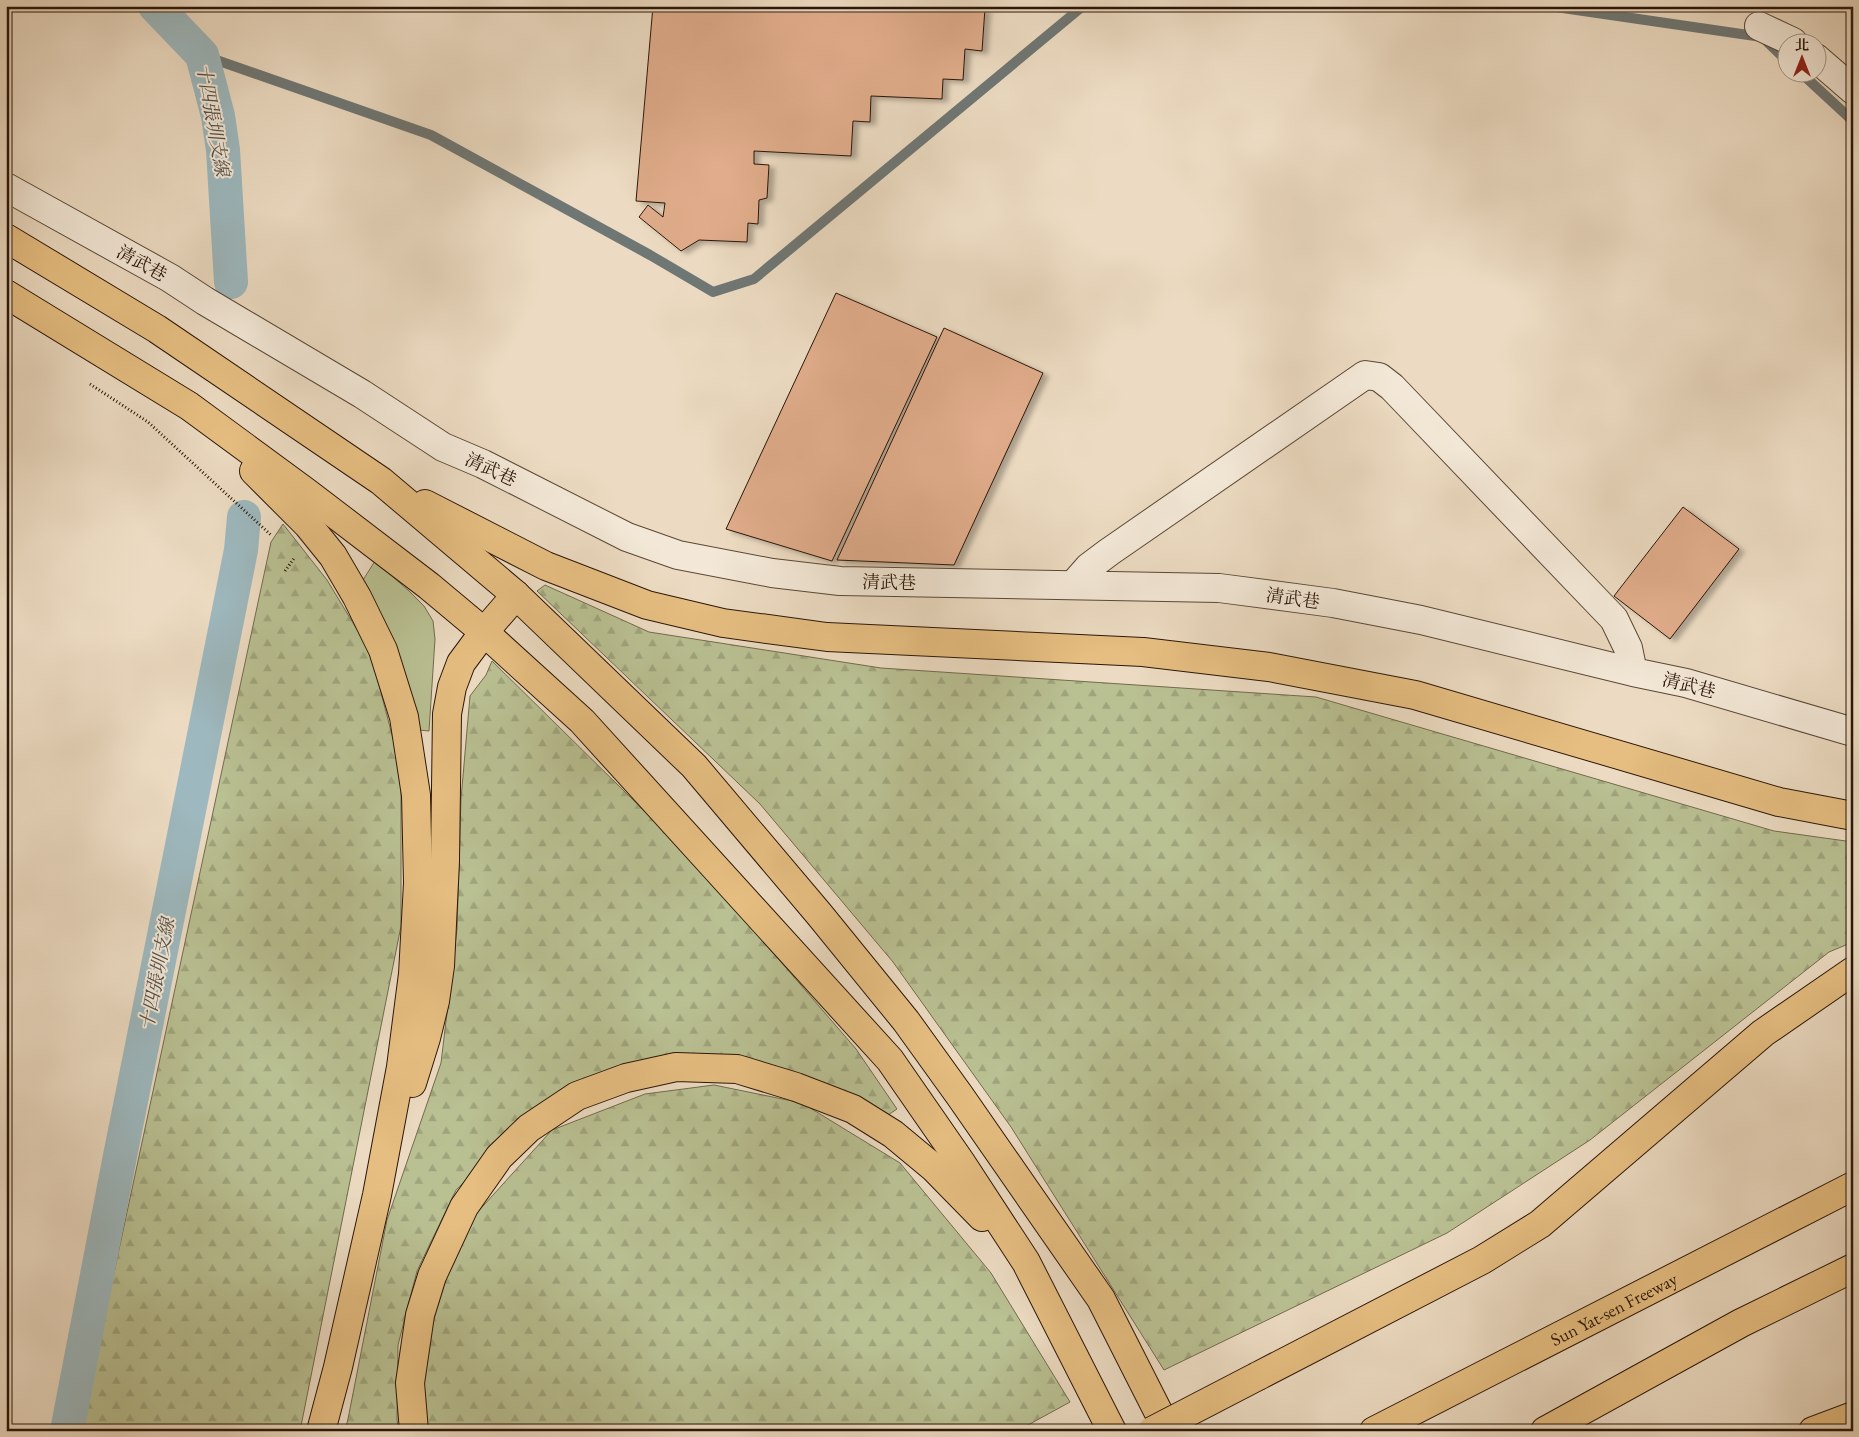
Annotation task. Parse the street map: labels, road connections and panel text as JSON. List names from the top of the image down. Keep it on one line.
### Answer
{"streets":{"highway":["Sun Yat-sen Freeway"],"lane":["清武巷"]},"water":["十四張圳支線"],"north":"top"}
